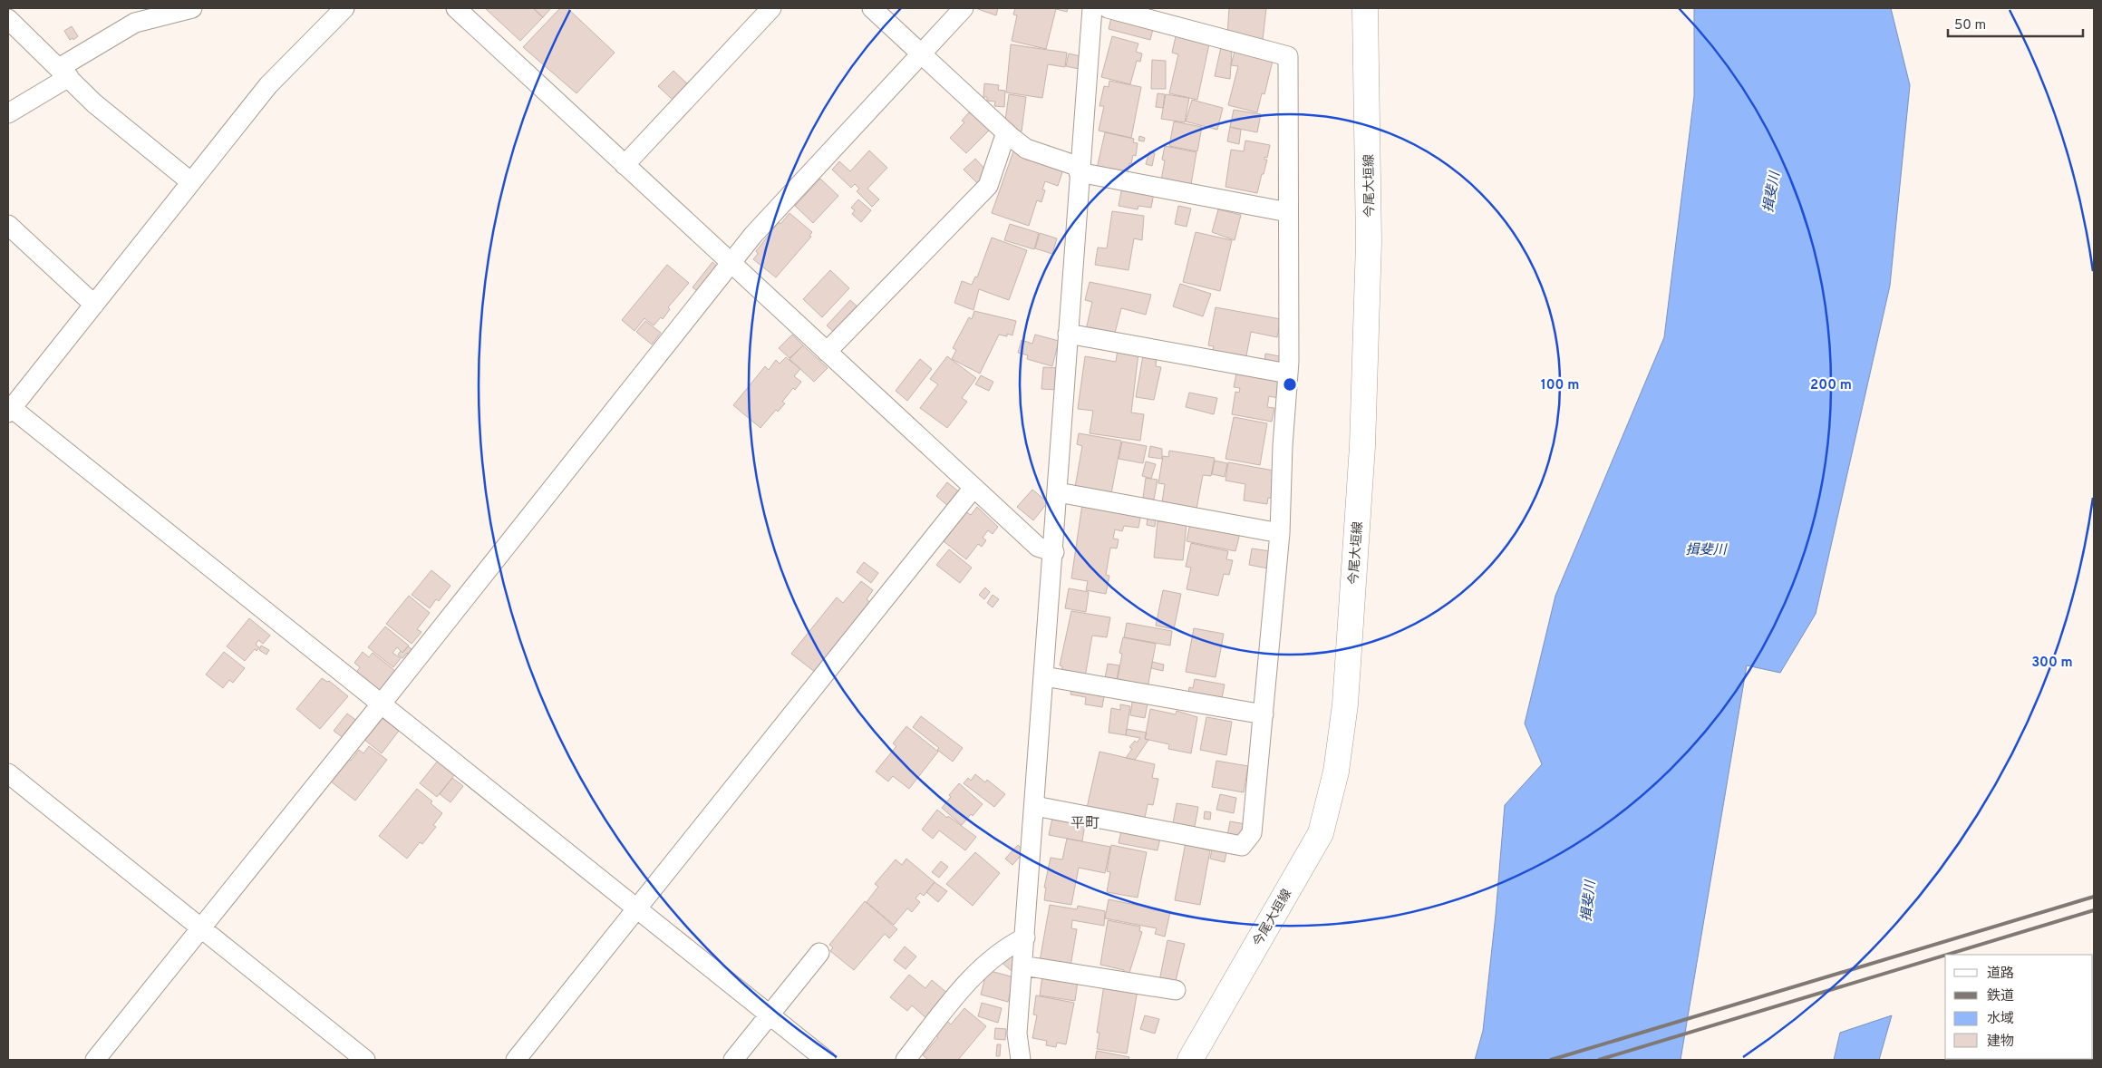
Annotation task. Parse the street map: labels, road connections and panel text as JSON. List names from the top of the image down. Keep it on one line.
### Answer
{"streets":{"main road":["今尾大垣線"]},"districts":["平町"],"water":["揖斐川"],"legend":["道路","鉄道","水域","建物"],"scale_bar":"50 m","rings":["100 m","200 m","300 m"]}
